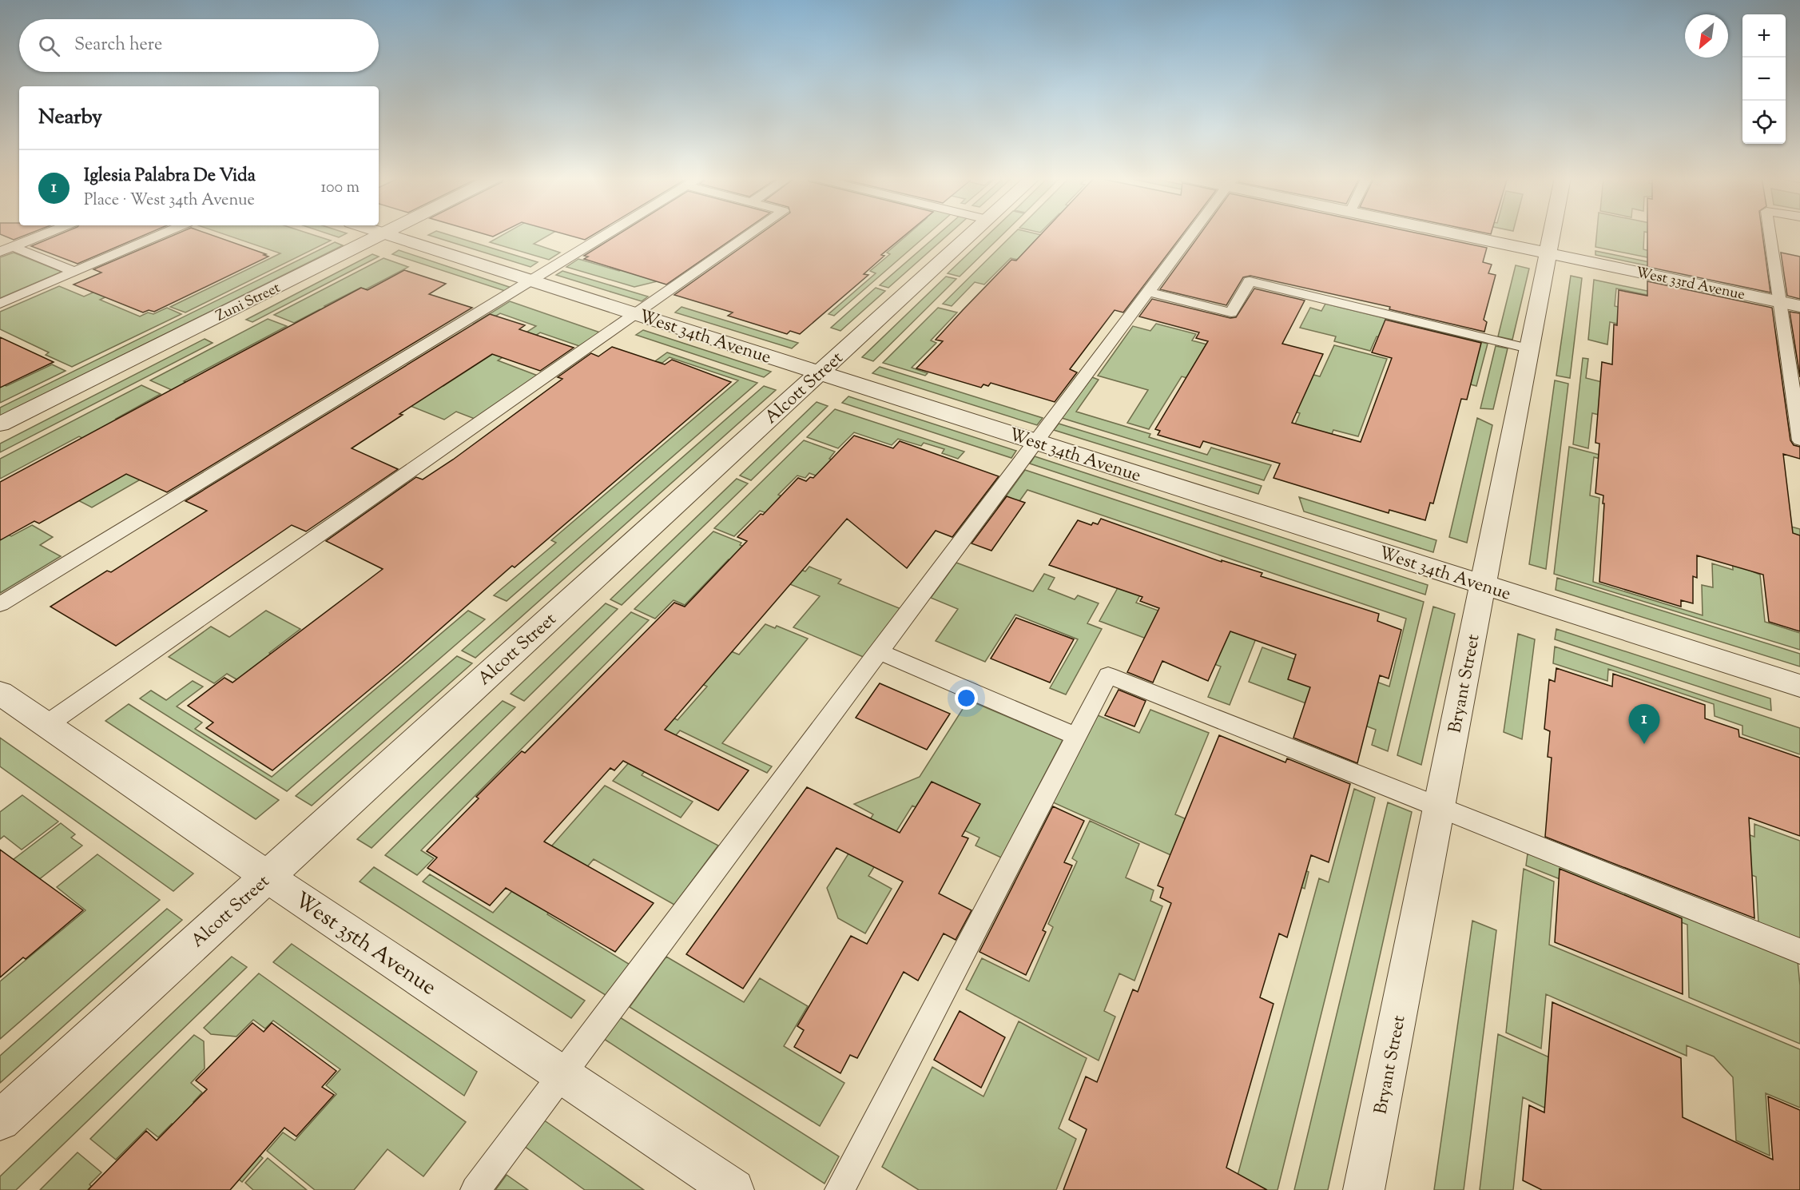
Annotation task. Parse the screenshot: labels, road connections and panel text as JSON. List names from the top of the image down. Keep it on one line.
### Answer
{"streets":{"street":["West 33rd Avenue","Zuni Street","West 34th Avenue","Alcott Street","Bryant Street","West 35th Avenue"]},"crossings":[["West 33rd Avenue","Bryant Street"],["Zuni Street","West 34th Avenue"],["West 34th Avenue","Alcott Street"],["West 34th Avenue","Bryant Street"],["Alcott Street","West 35th Avenue"]],"north":"bottom left","page":{"map_buttons":["+","−"],"search":"Search here","heading":"Nearby","list":[{"mark":"1","name":"Iglesia Palabra De Vida","note":"Place · West 34th Avenue","value":"100 m"}],"pins":"1"}}
